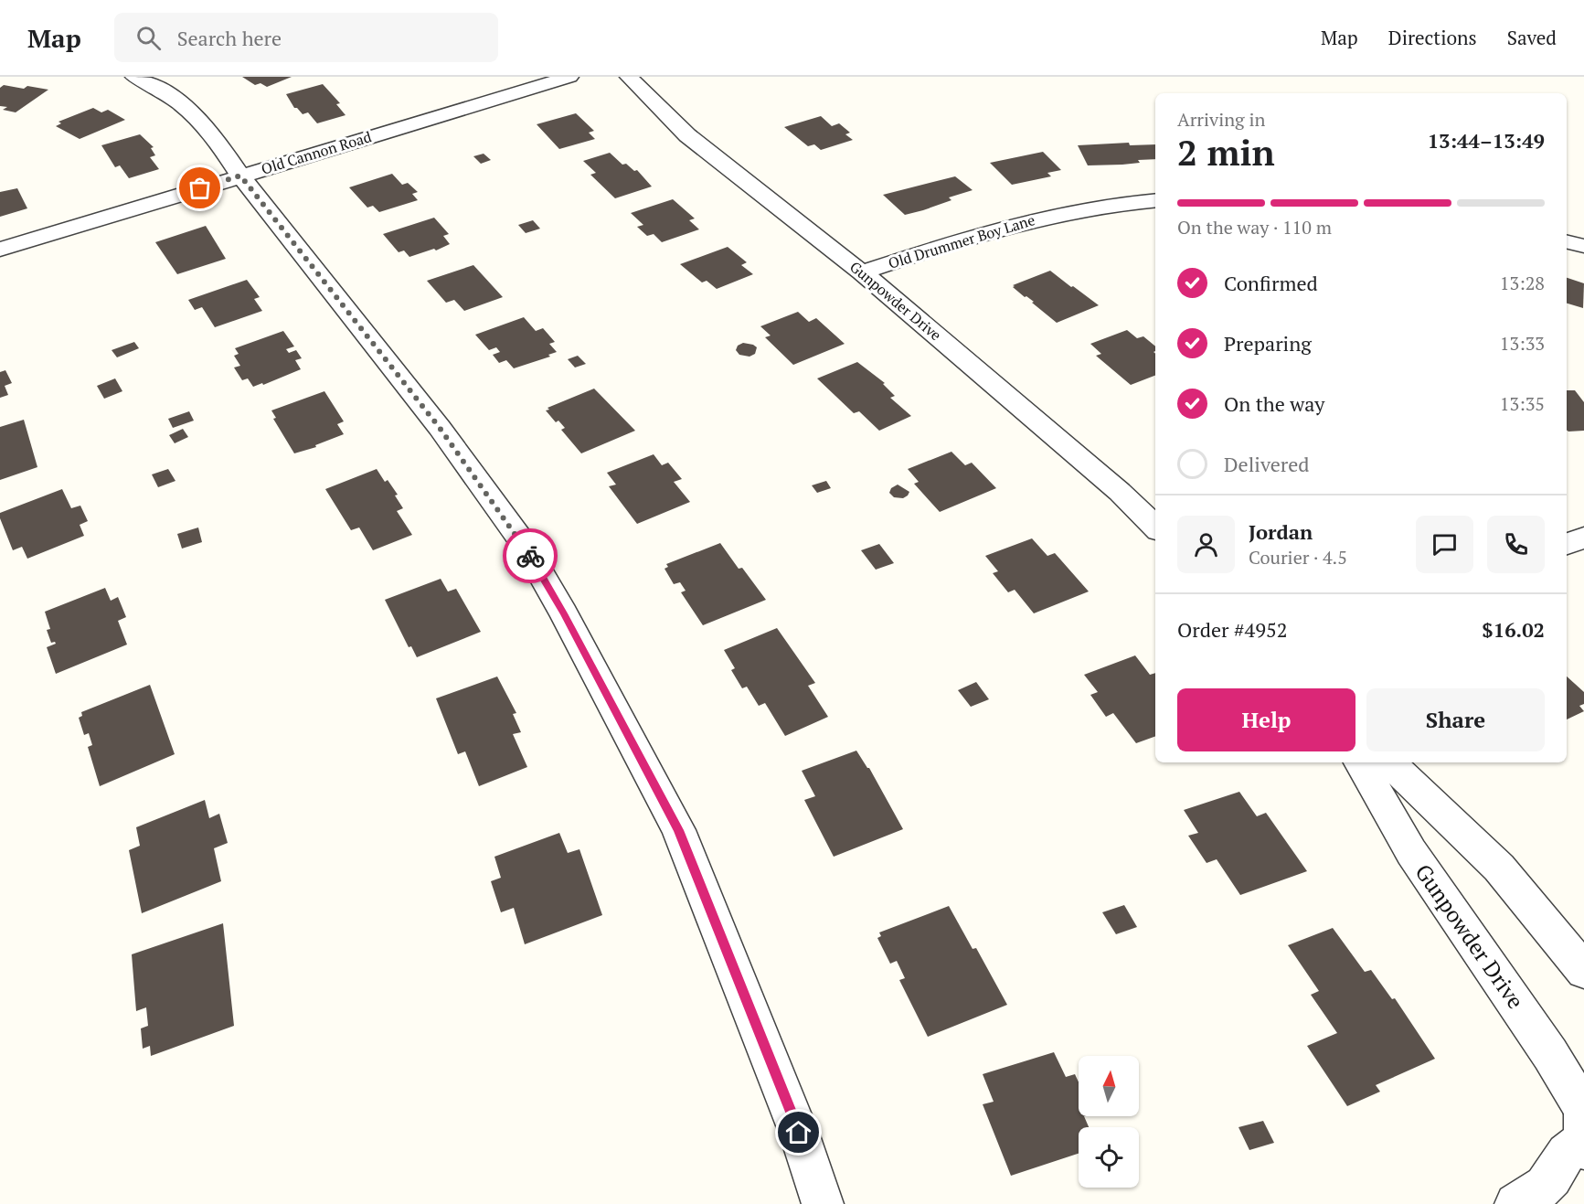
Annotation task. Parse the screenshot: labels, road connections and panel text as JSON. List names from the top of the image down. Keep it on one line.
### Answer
{"streets":{"street":["Old Cannon Road","Old Drummer Boy Lane","Gunpowder Drive"]},"crossings":[["Old Drummer Boy Lane","Gunpowder Drive"]],"north":"top","page":{"header":"Map","search":"Search here","nav":["Map","Directions","Saved"],"heading":["2 min","Arriving in","13:44–13:49"],"panel":["Jordan","Courier · 4.5","Order #4952","$16.02"],"bar":"On the way · 110 m","list":[["Confirmed","13:28"],["Preparing","13:33"],["On the way","13:35"],"Delivered"],"buttons":["Help","Share"]}}
